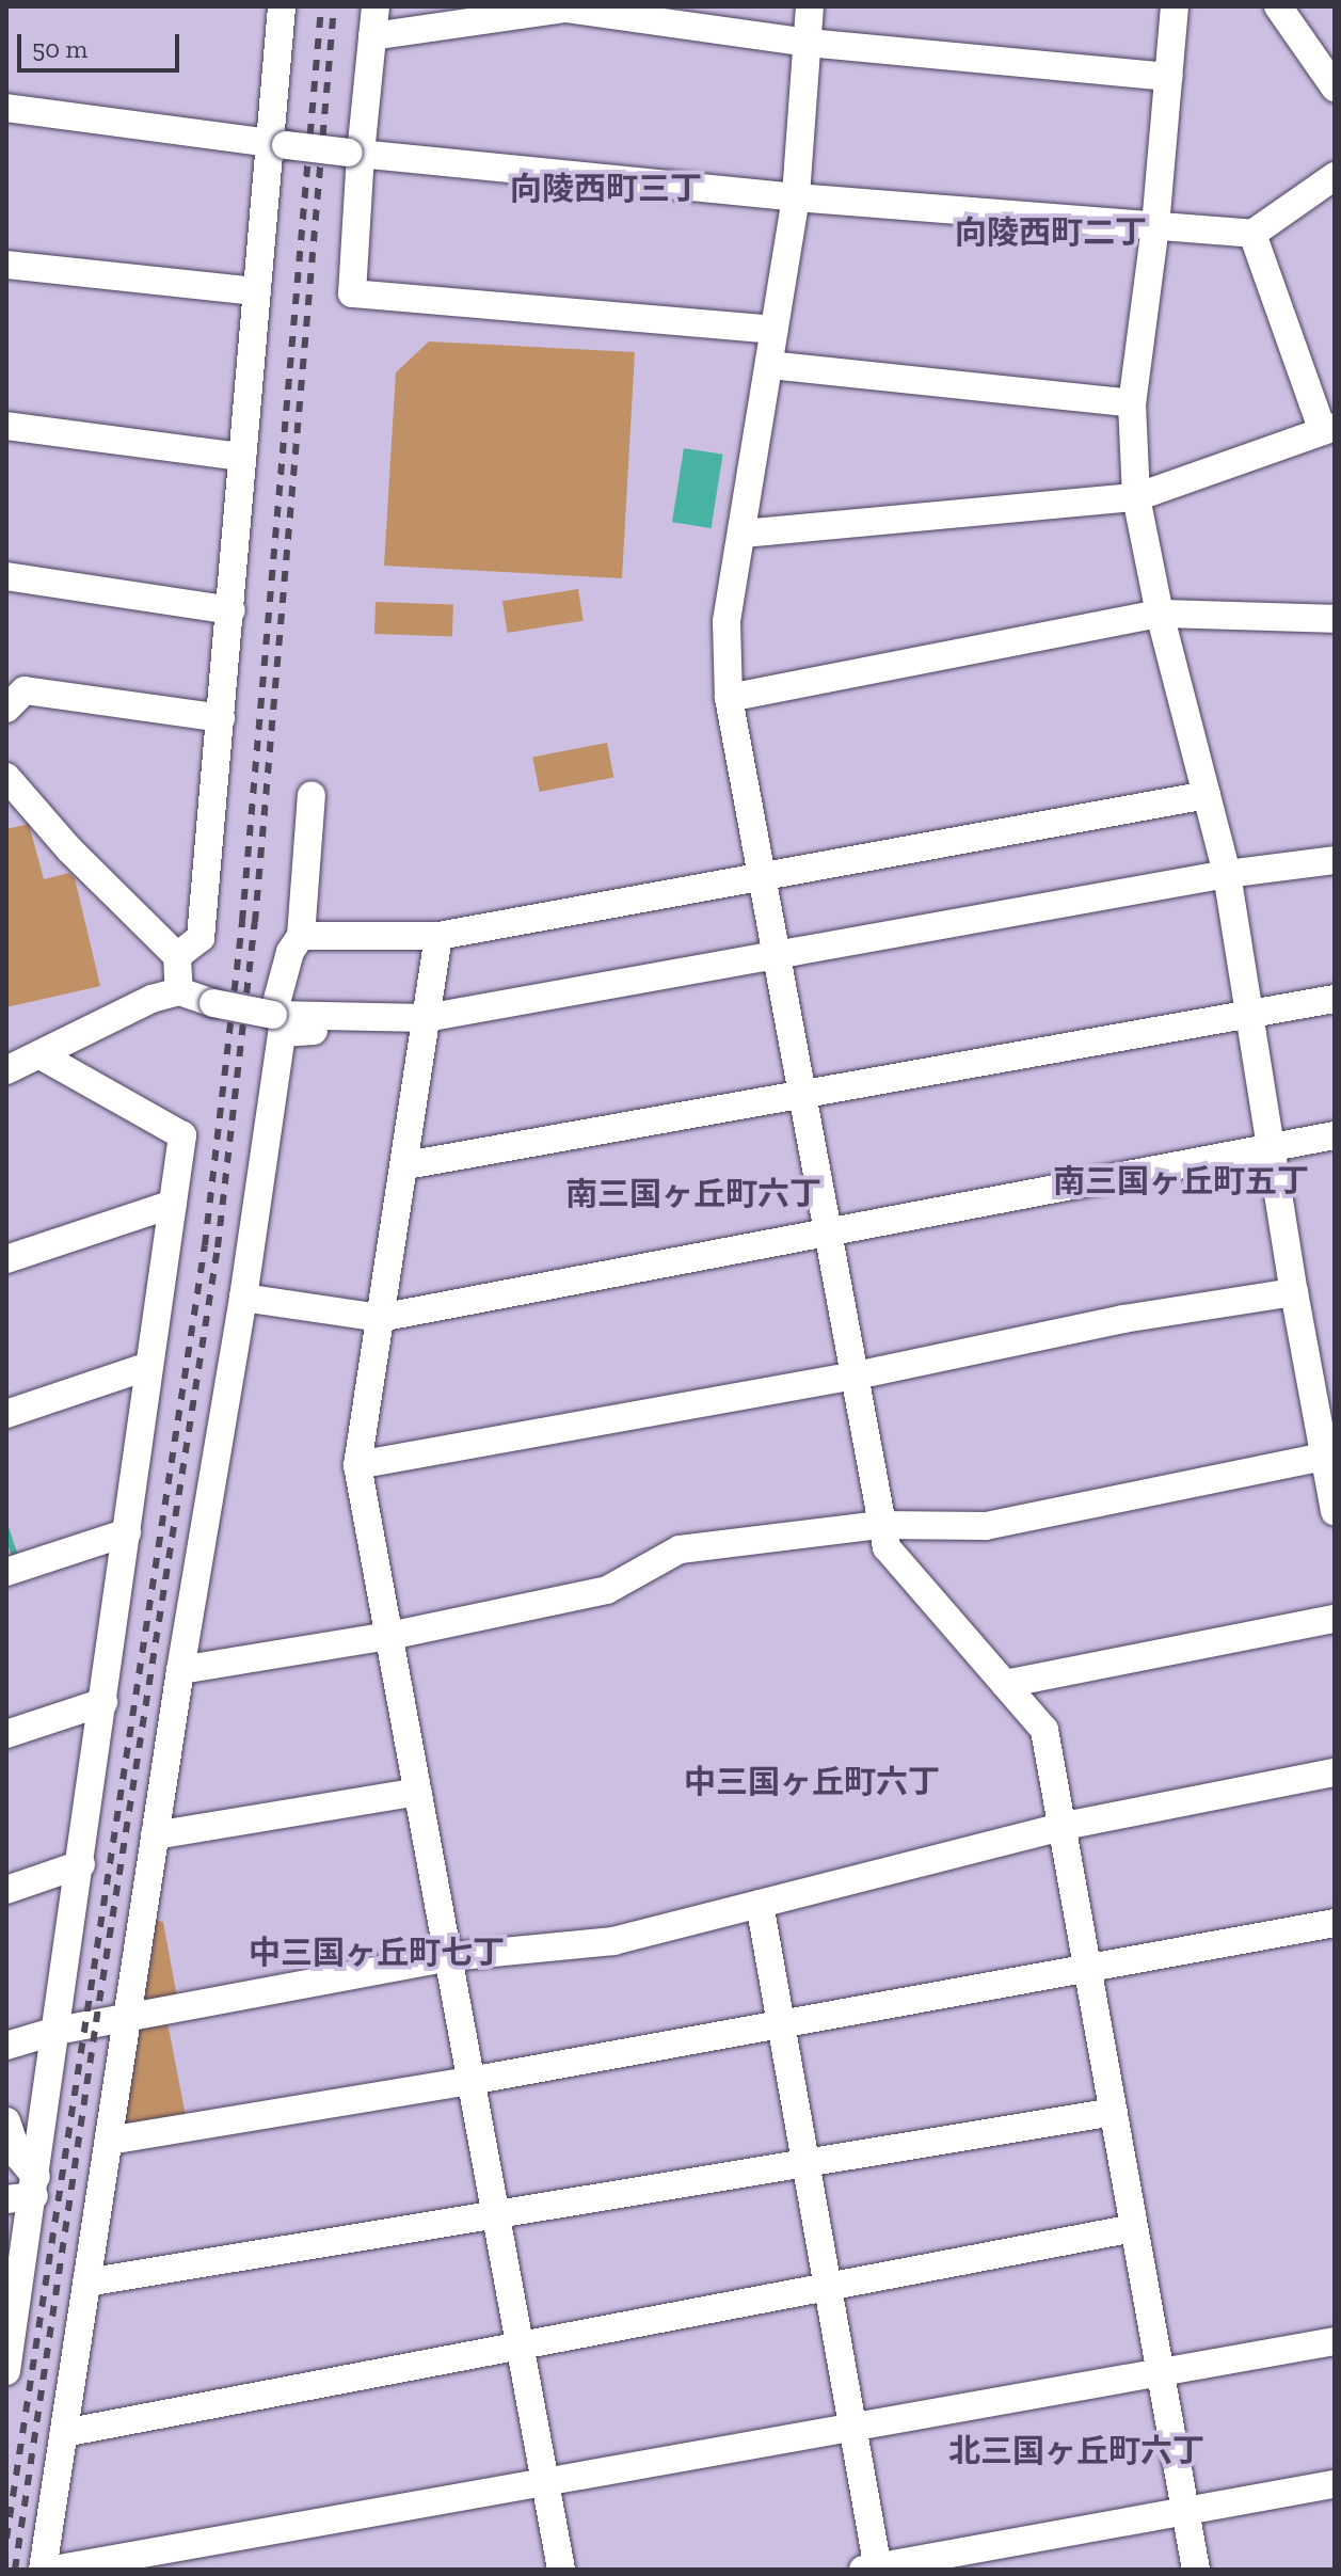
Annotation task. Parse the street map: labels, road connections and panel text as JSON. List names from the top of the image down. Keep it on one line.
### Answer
{"districts":["向陵西町三丁","向陵西町二丁","南三国ヶ丘町五丁","南三国ヶ丘町六丁","中三国ヶ丘町六丁","中三国ヶ丘町七丁","北三国ヶ丘町六丁"],"scale_bar":"50 m"}
